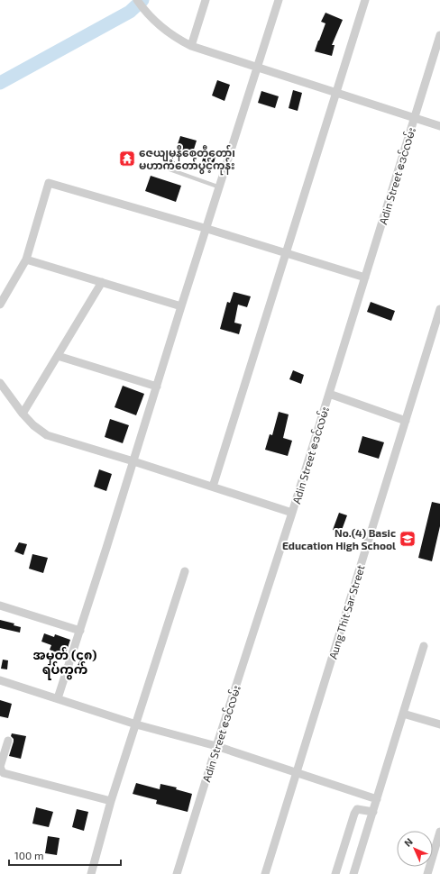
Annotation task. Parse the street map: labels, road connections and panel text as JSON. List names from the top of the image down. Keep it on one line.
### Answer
{"streets":{"street":["Adin Street ဧဒင်လမ်း","Aung Thit Sar Street"]},"districts":["အမှတ် (၄၈) ရပ်ကွက်"],"places":{"temple":["ဇေယျမုနိစေတီတော်၊ မဟာကံတော်ပွင့်ကုန်း"],"school or university":["No.(4) Basic Education High School"]},"scale_bar":"100 m","north":"top left"}
